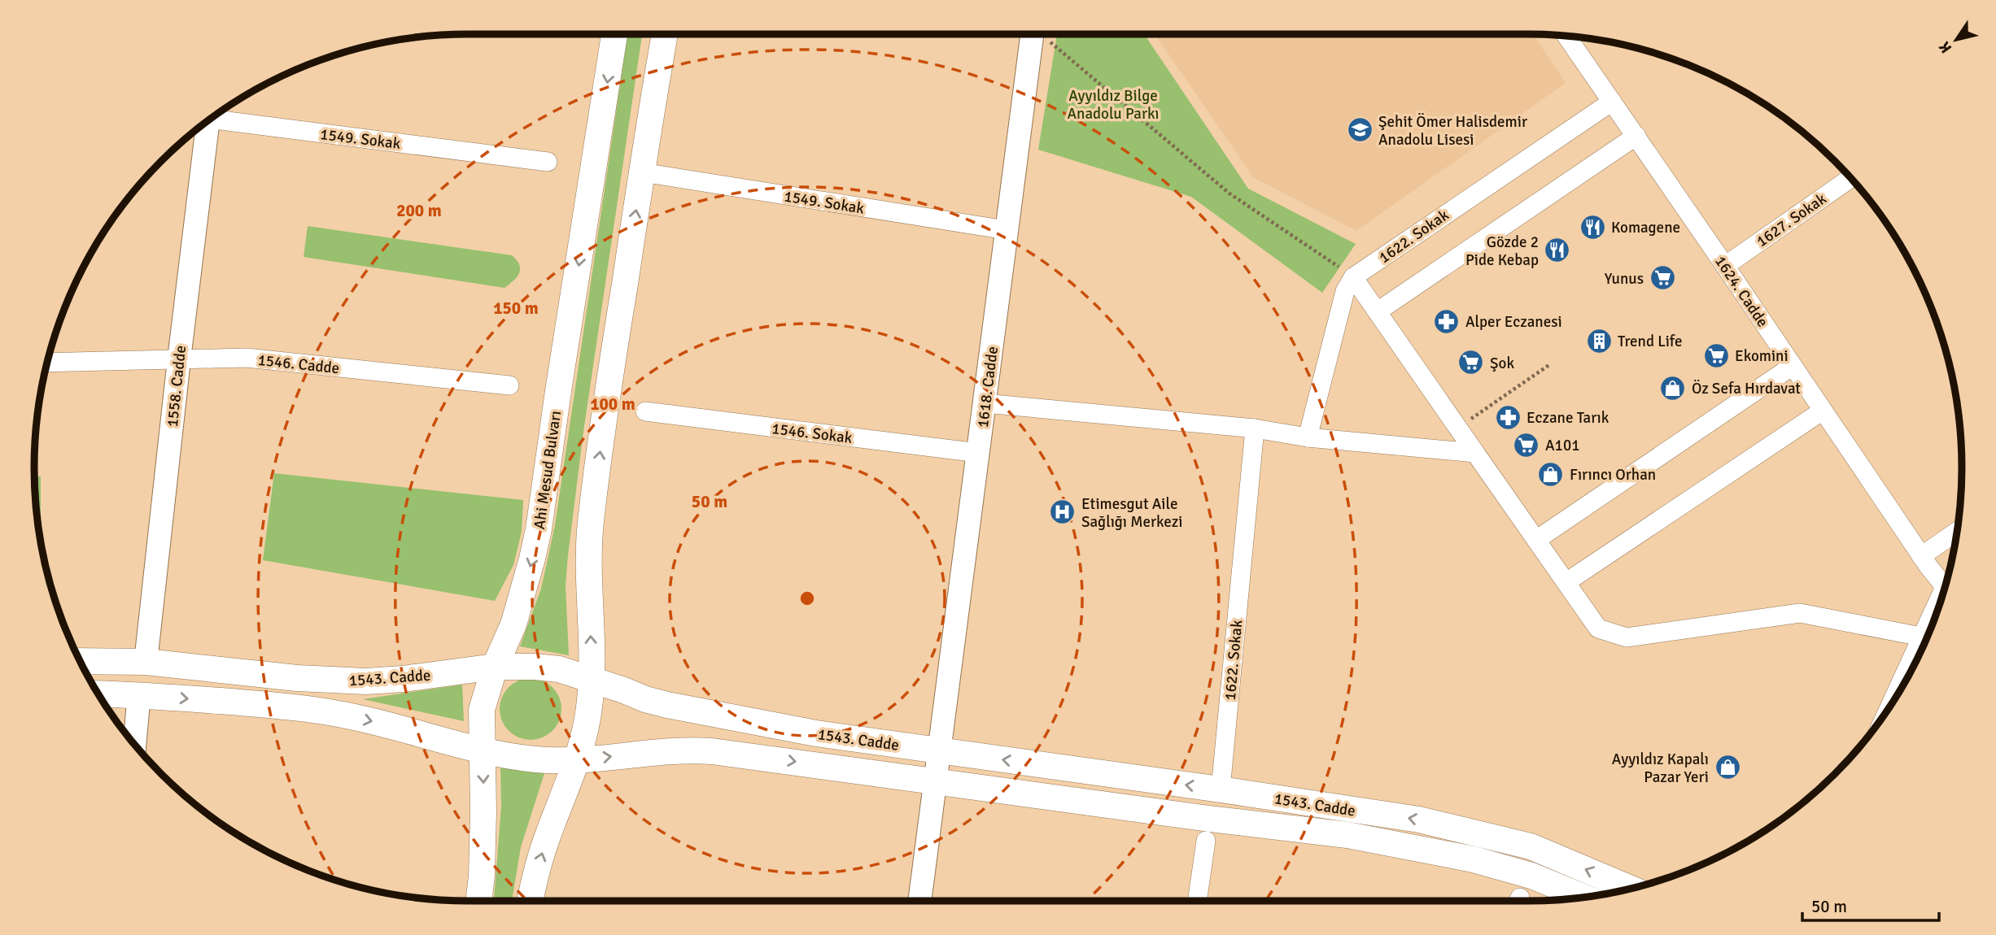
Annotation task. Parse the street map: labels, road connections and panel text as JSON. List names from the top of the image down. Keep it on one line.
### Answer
{"streets":{"main road":["Ahi Mesud Bulvarı","1543. Cadde"],"street":["1549. Sokak","1627. Sokak","1622. Sokak","1624. Cadde","1546. Cadde","1558. Cadde","1618. Cadde","1546. Sokak"]},"crossings":[["1549. Sokak","1618. Cadde"],["1627. Sokak","1624. Cadde"],["1622. Sokak","1624. Cadde"],["1622. Sokak","1543. Cadde"],["1546. Cadde","1558. Cadde"],["1558. Cadde","1543. Cadde"],["1618. Cadde","1546. Sokak"],["1618. Cadde","1543. Cadde"],["Ahi Mesud Bulvarı","1543. Cadde"]],"parks":["Ayyıldız Bilge Anadolu Parkı"],"places":{"school or university":["Şehit Ömer Halisdemir Anadolu Lisesi"],"restaurant":["Komagene","Gözde 2 Pide Kebap"],"supermarket":["Yunus","Ekomini","Şok","A101"],"pharmacy":["Alper Eczanesi","Eczane Tarık"],"building":["Trend Life"],"shop":["Öz Sefa Hırdavat","Fırıncı Orhan","Ayyıldız Kapalı Pazar Yeri"],"hospital":["Etimesgut Aile Sağlığı Merkezi"]},"scale_bar":"50 m","north":"bottom left","rings":["200 m","150 m","100 m","50 m"]}
